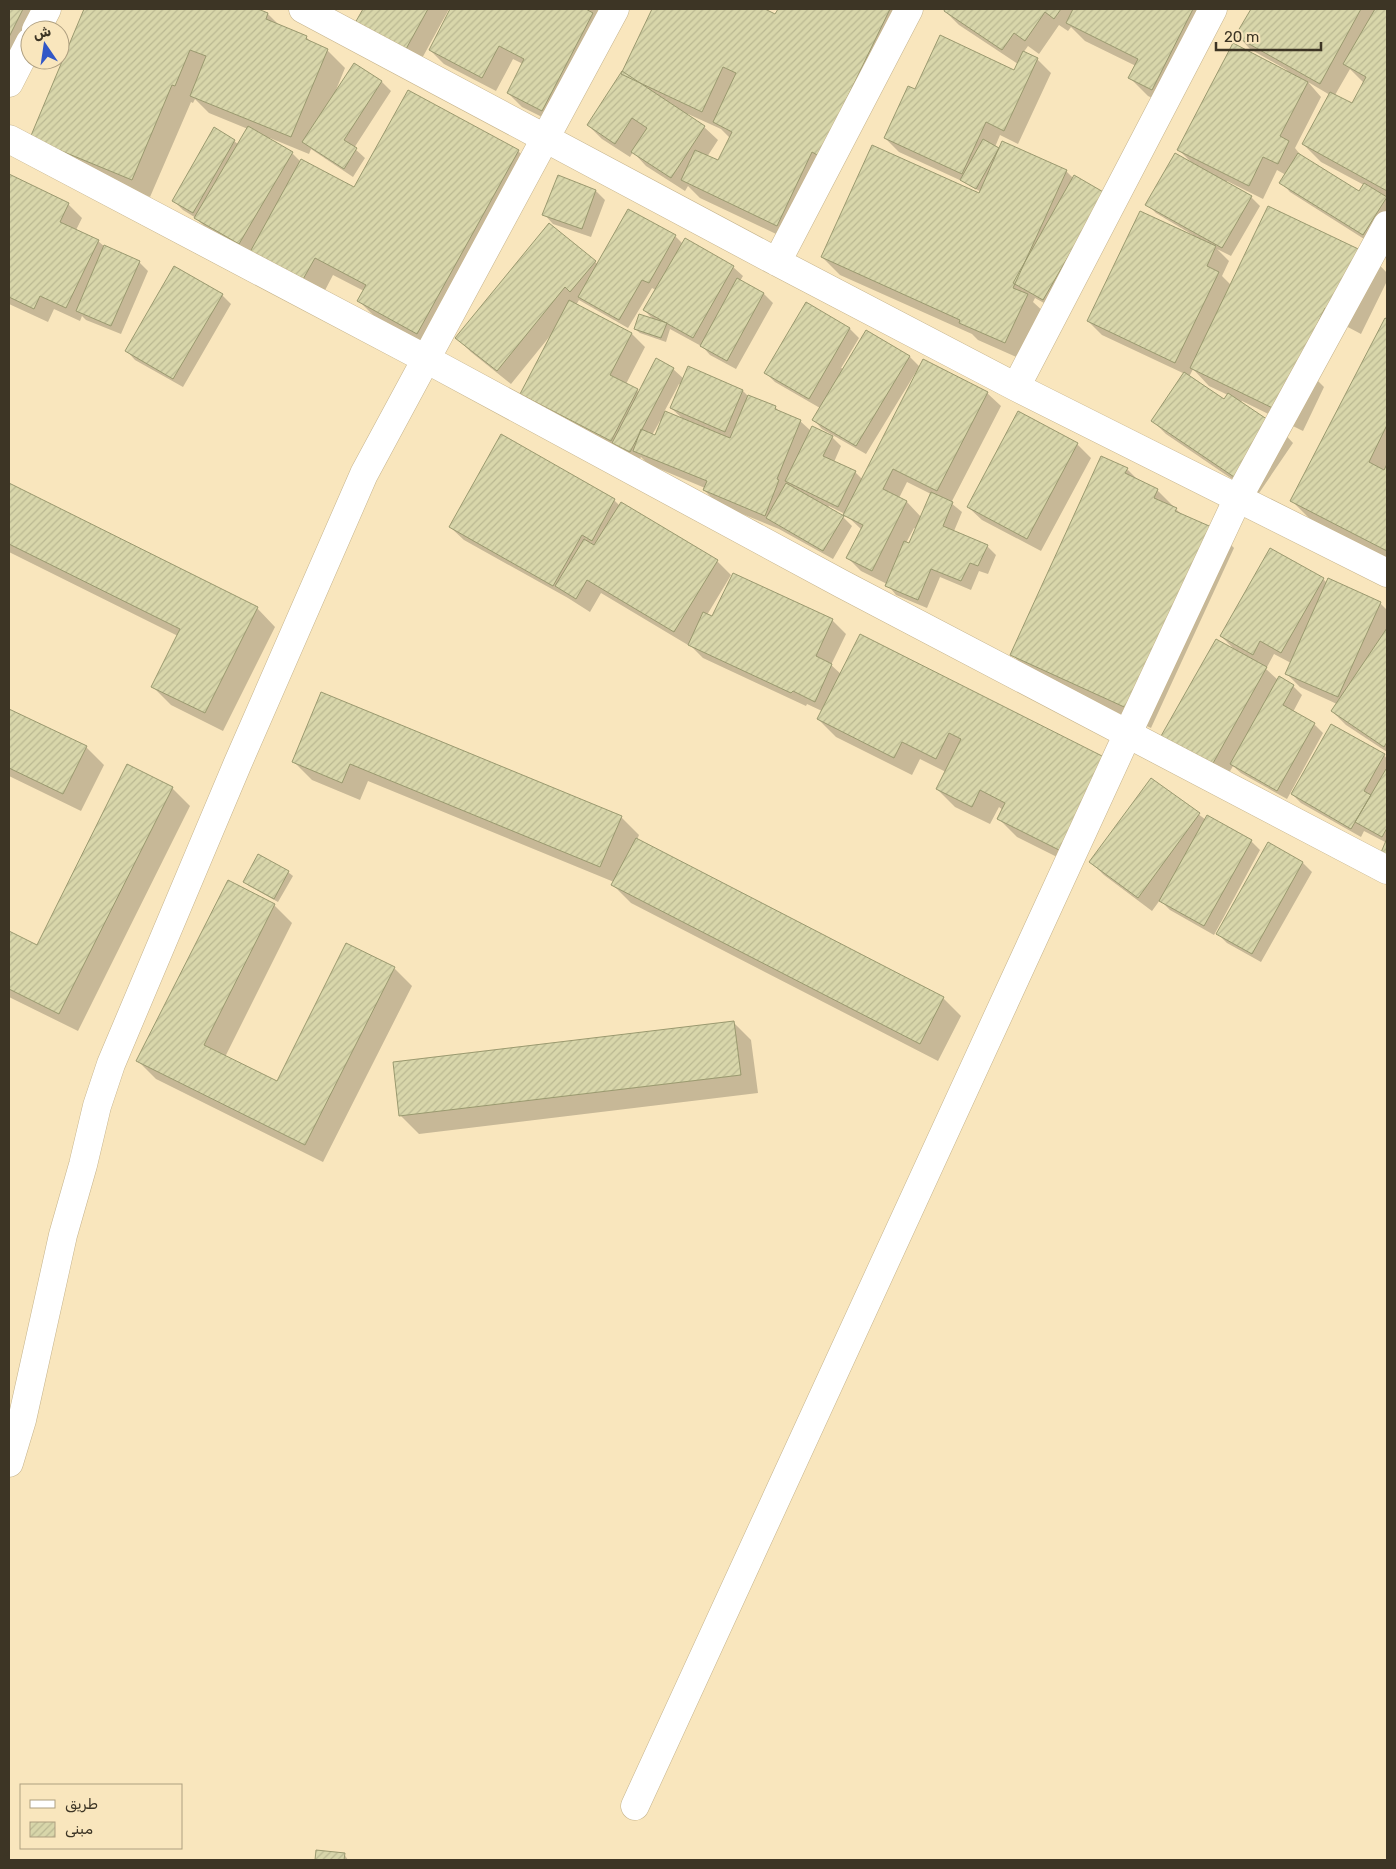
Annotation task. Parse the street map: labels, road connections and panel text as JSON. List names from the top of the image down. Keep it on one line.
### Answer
{"legend":["طريق","مبنى"],"scale_bar":"20 m","north":"top"}
